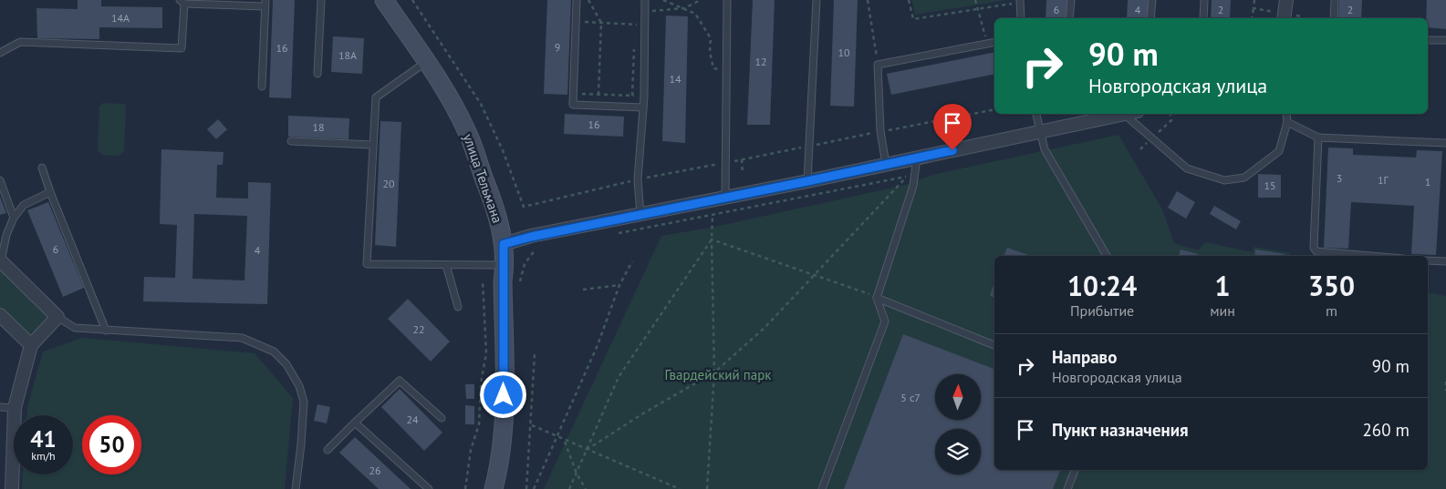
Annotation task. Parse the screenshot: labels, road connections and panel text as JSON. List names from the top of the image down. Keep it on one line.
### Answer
{"streets":{"main road":["улица Тельмана"]},"parks":["Гвардейский парк"],"house_numbers":["6","4","2","2","14А","9","16","10","18А","12","14","16","18","3","1Г","1","20","15","6","4","22","5 с7","24","26"],"north":"top","page":{"turn":["90 m","Новгородская улица"],"eta":["10:24","Прибытие","1","мин","350","m"],"list":[{"name":"Направо","note":"Новгородская улица","value":"90 m"},{"name":"Пункт назначения","value":"260 m"}],"speed":"41 km/h","limit":"50"}}
